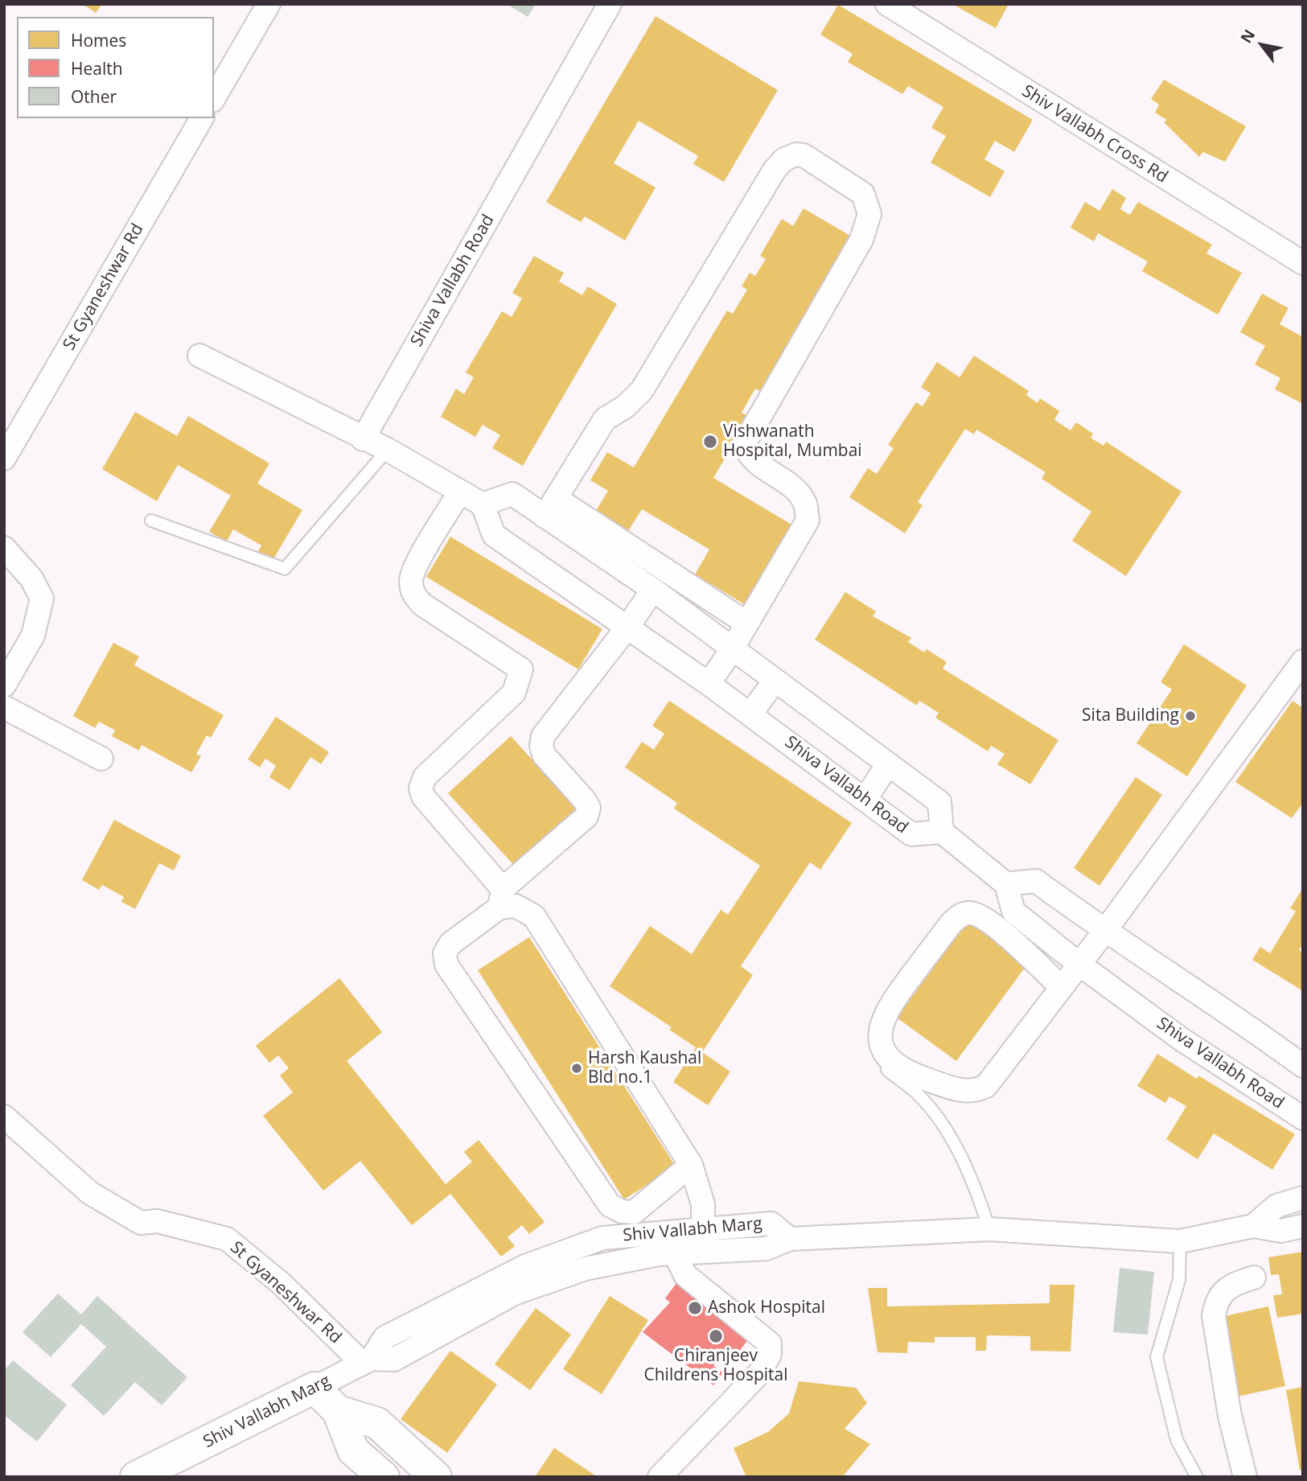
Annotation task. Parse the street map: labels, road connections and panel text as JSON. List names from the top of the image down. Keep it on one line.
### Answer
{"streets":{"street":["Shiv Vallabh Cross Rd","Shiva Vallabh Road","St Gyaneshwar Rd","Shiv Vallabh Marg"]},"crossings":[["St Gyaneshwar Rd","Shiv Vallabh Marg"]],"places":["Vishwanath Hospital, Mumbai","Sita Building","Harsh Kaushal Bld no.1","Ashok Hospital","Chiranjeev Childrens Hospital"],"legend":["Homes","Health","Other"],"north":"top left"}
